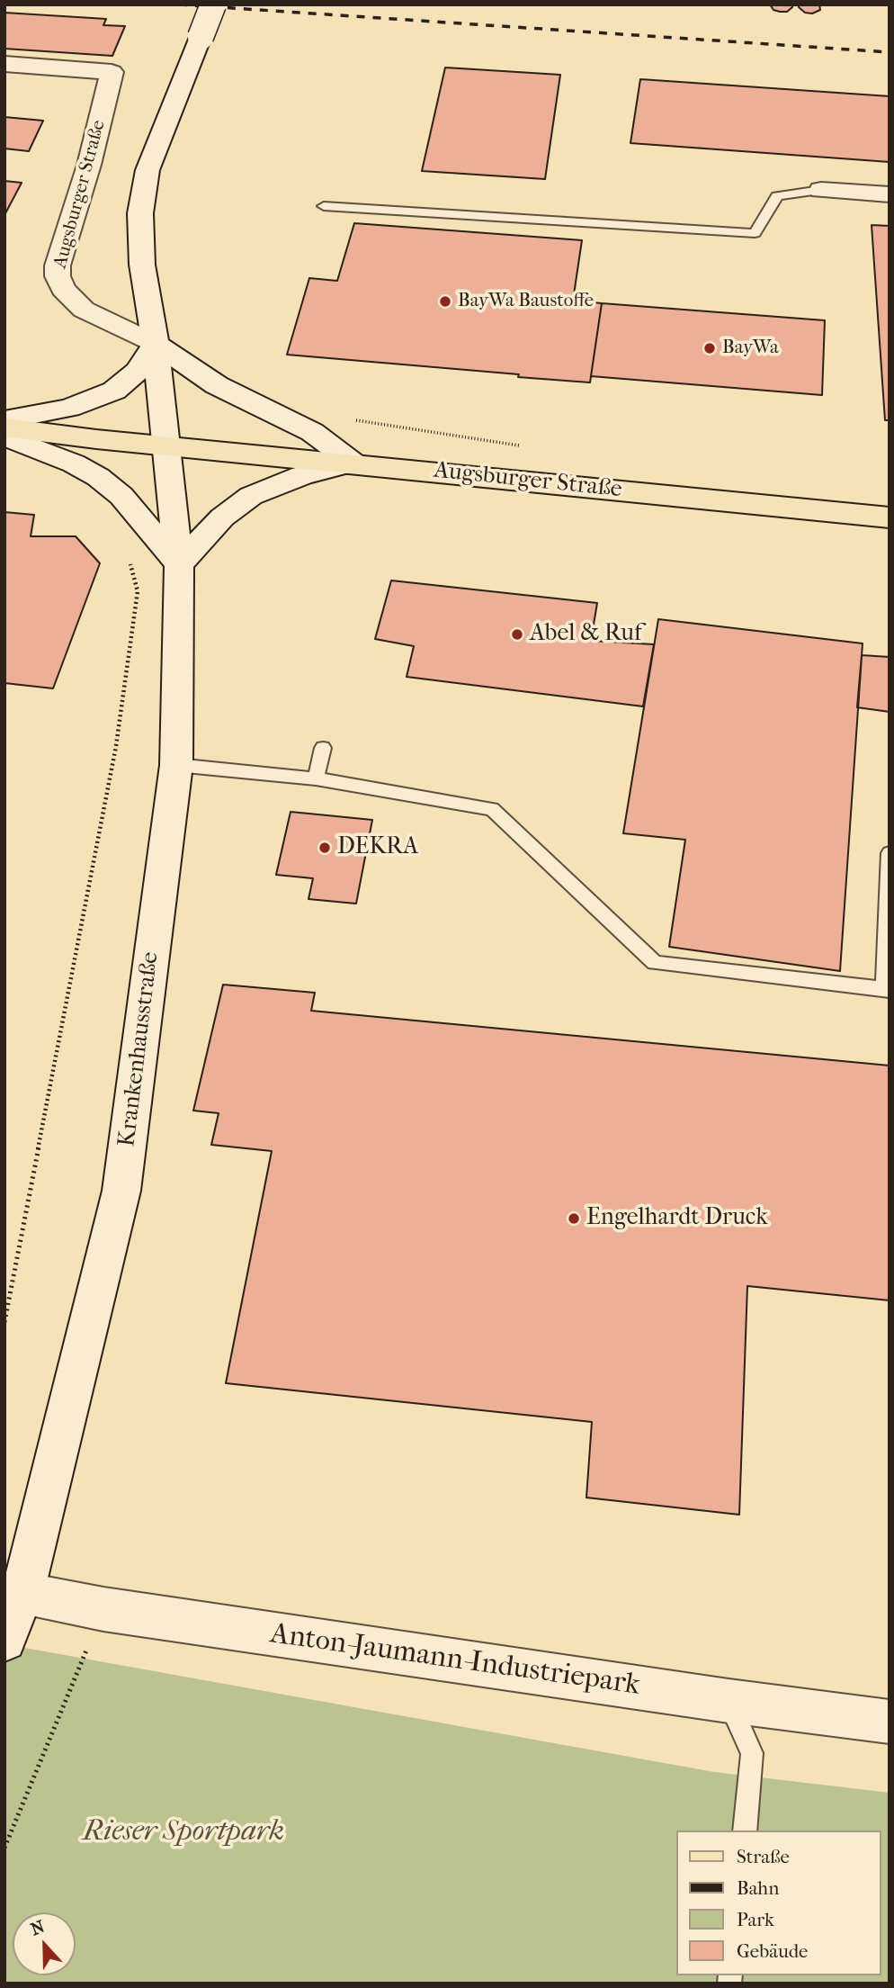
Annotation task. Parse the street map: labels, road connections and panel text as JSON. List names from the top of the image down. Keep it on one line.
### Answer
{"streets":{"main road":["Augsburger Straße"],"street":["Krankenhausstraße","Anton-Jaumann-Industriepark"]},"crossings":[["Augsburger Straße","Krankenhausstraße"],["Krankenhausstraße","Anton-Jaumann-Industriepark"]],"parks":["Rieser Sportpark"],"places":["BayWa Baustoffe","BayWa","Abel & Ruf","DEKRA","Engelhardt Druck"],"legend":["Straße","Bahn","Park","Gebäude"],"north":"top"}
